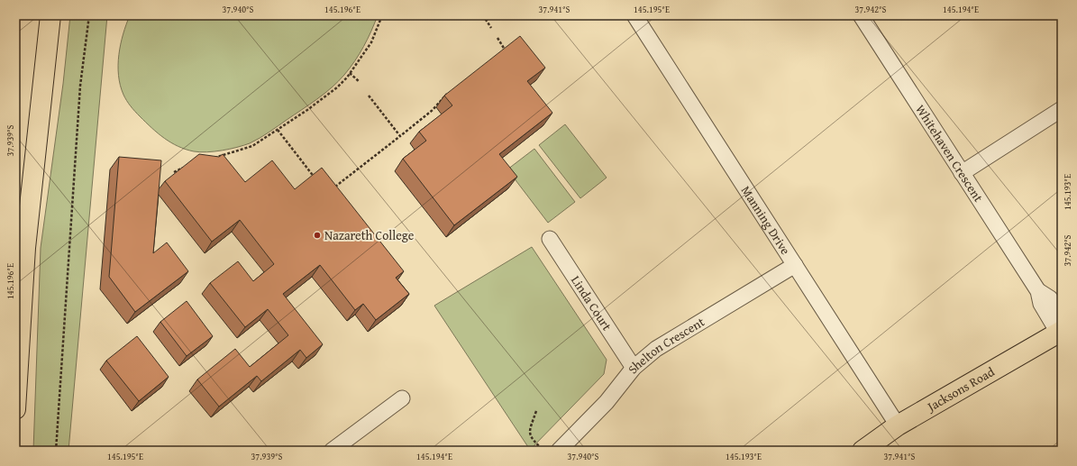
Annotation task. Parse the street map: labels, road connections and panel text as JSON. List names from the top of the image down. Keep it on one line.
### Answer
{"streets":{"main road":["Jacksons Road"],"street":["Whitehaven Crescent","Manning Drive","Linda Court","Shelton Crescent"]},"crossings":[["Whitehaven Crescent","Jacksons Road"],["Manning Drive","Shelton Crescent"],["Manning Drive","Jacksons Road"],["Linda Court","Shelton Crescent"]],"places":["Nazareth College"],"coordinates":["37.940°S","145.196°E","37.941°S","145.195°E","37.942°S","145.194°E","37.939°S","145.193°E"]}
